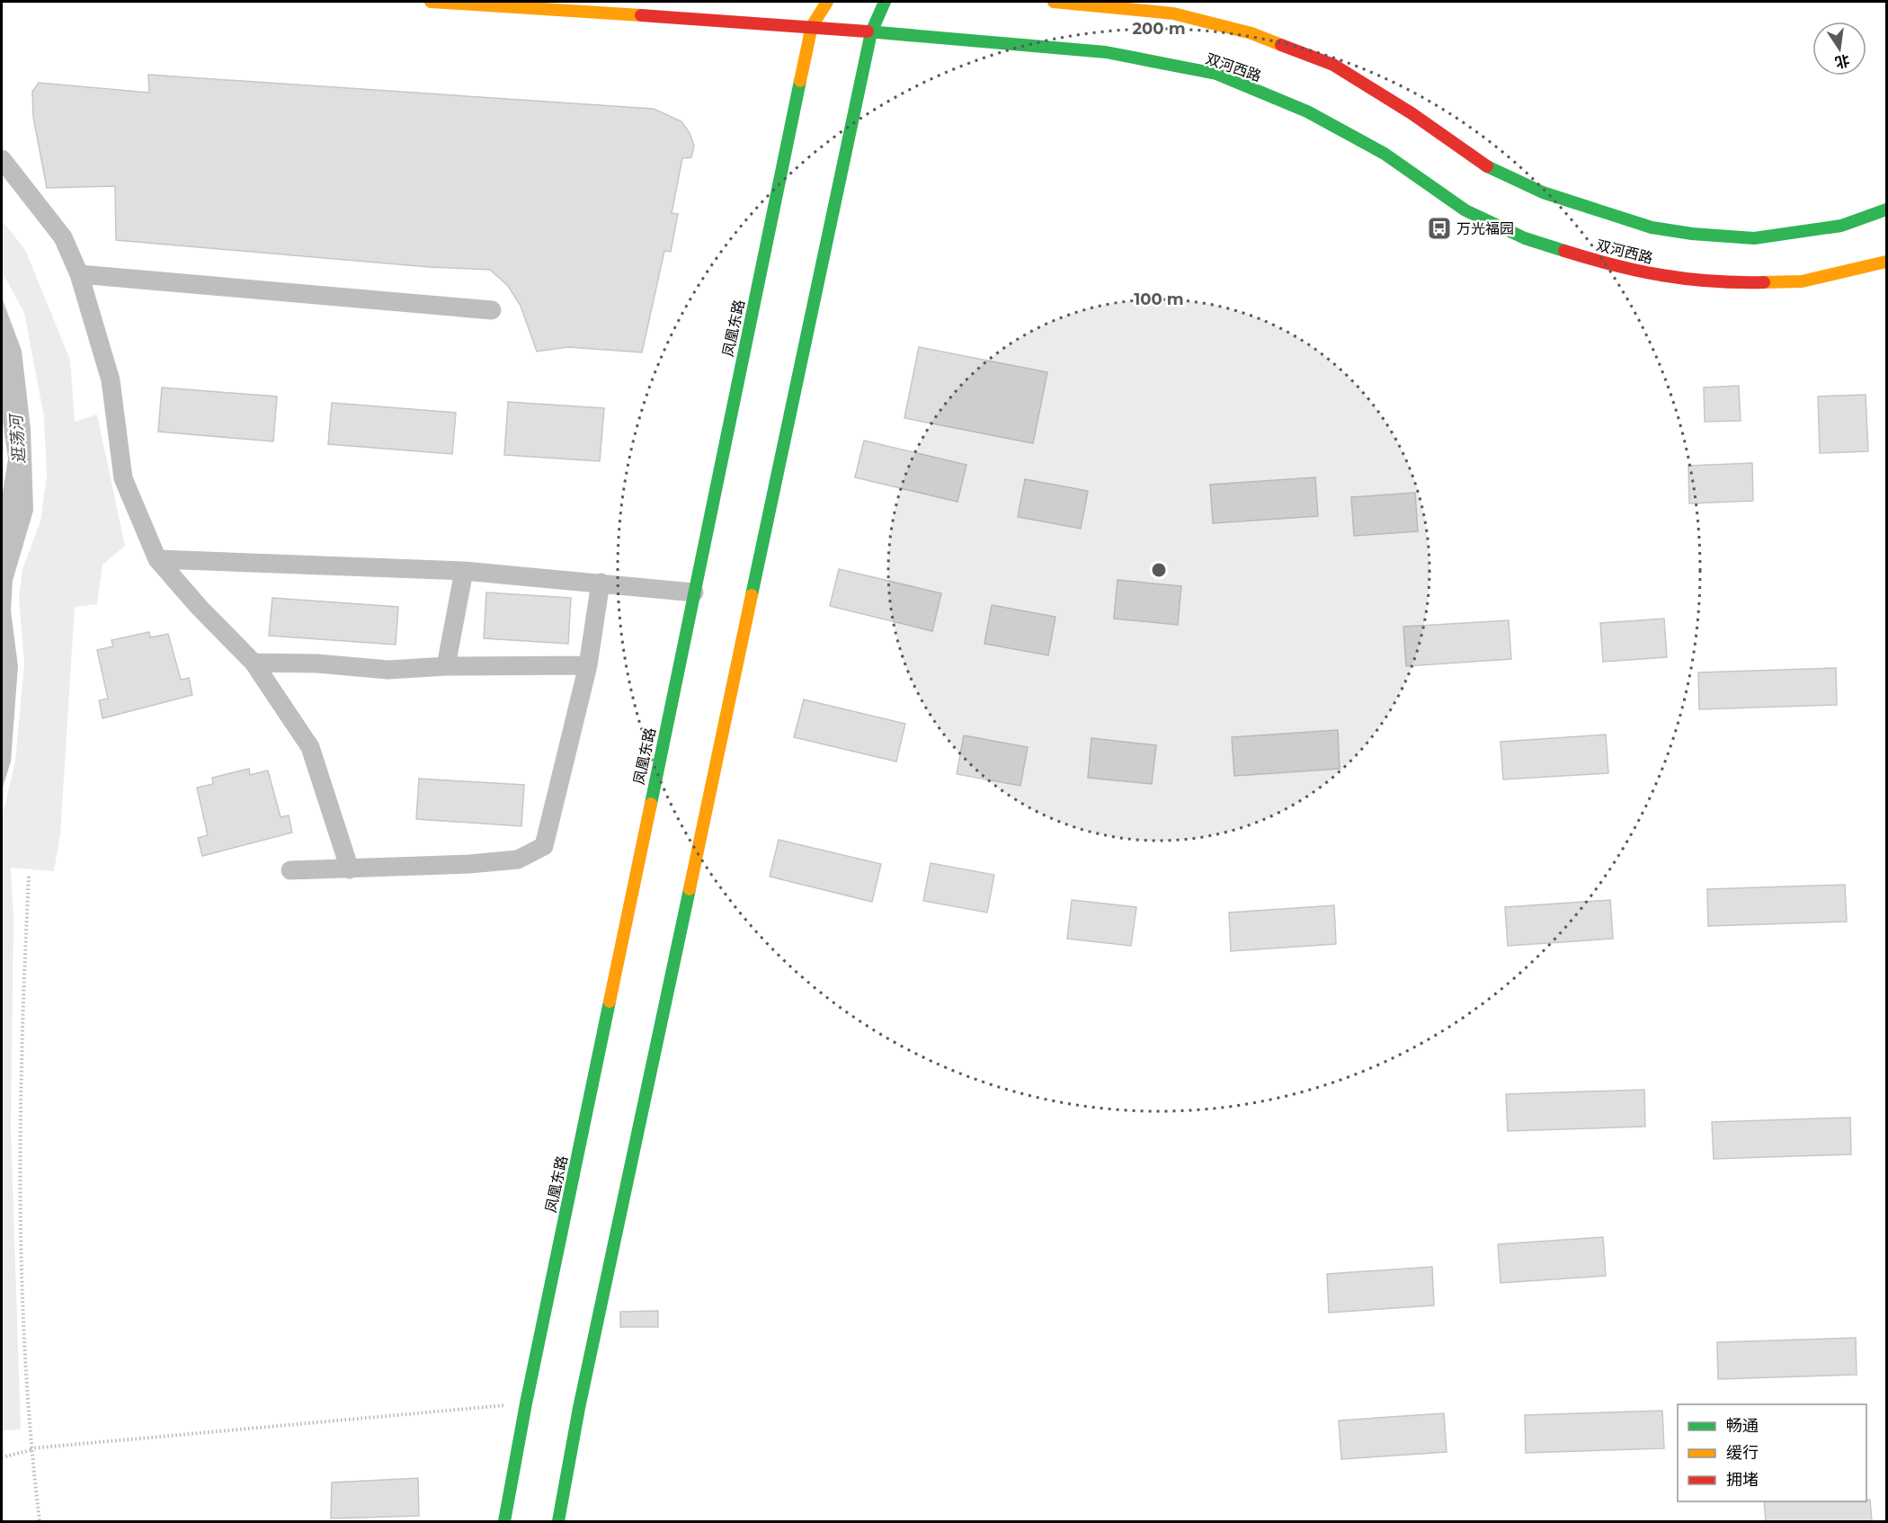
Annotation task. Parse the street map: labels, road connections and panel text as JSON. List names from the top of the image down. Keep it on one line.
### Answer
{"streets":{"street":["双河西路","凤凰东路"]},"crossings":[["双河西路","凤凰东路"]],"water":["逛荡河"],"places":{"bus stop":["万光福园"]},"legend":["畅通","缓行","拥堵"],"north":"bottom","rings":["200 m","100 m"]}
